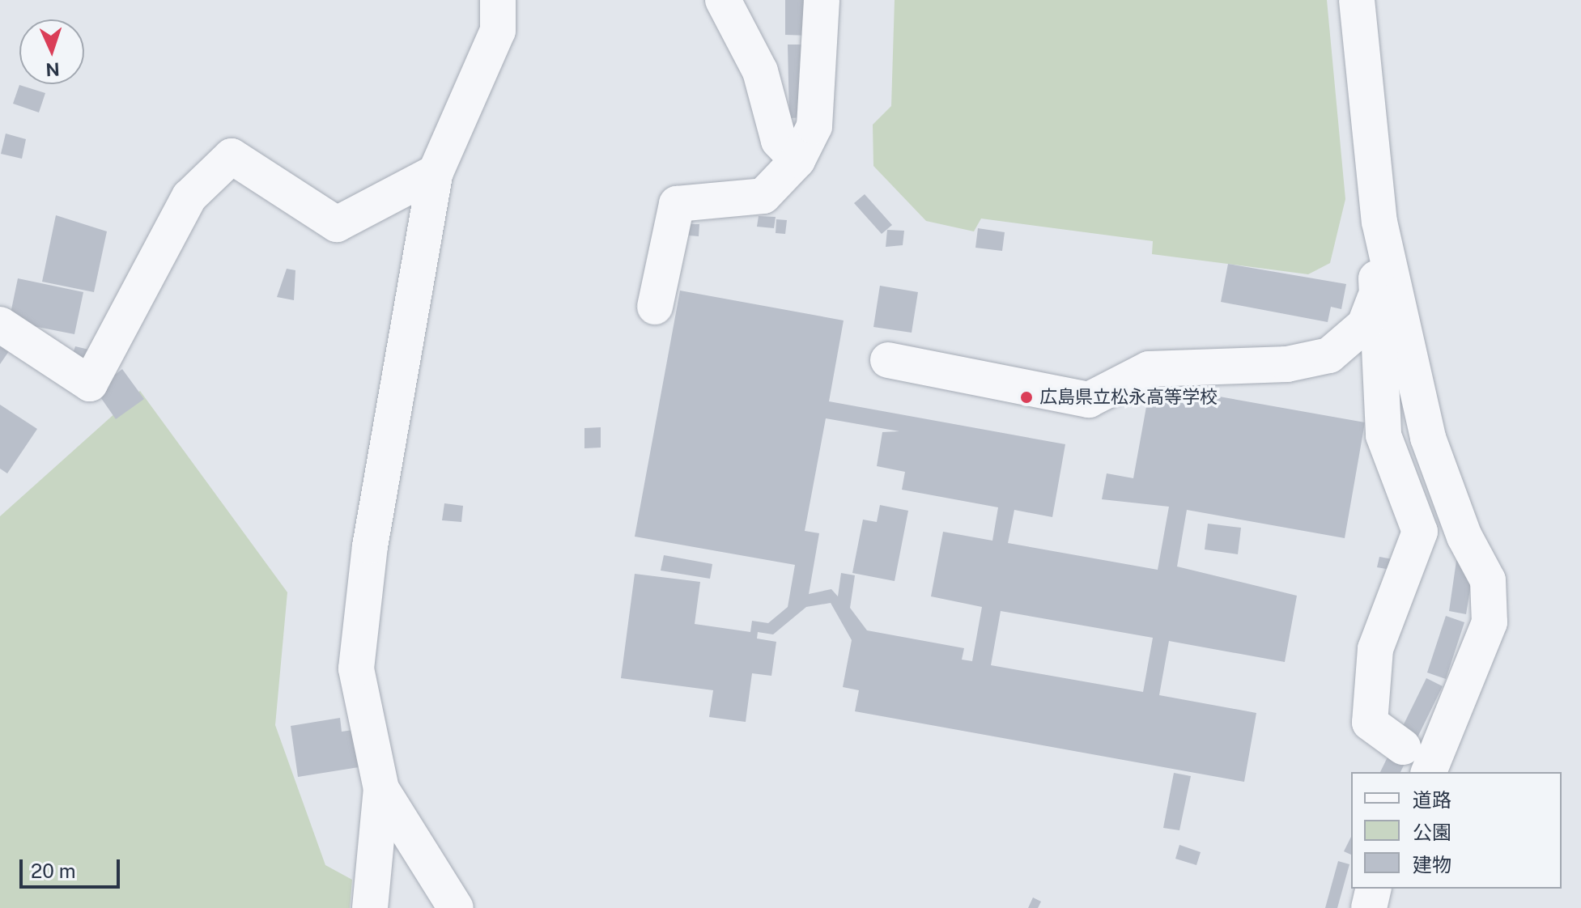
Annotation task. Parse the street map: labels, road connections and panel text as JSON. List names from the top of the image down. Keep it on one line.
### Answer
{"places":["広島県立松永高等学校"],"legend":["道路","公園","建物"],"scale_bar":"20 m","north":"bottom"}
